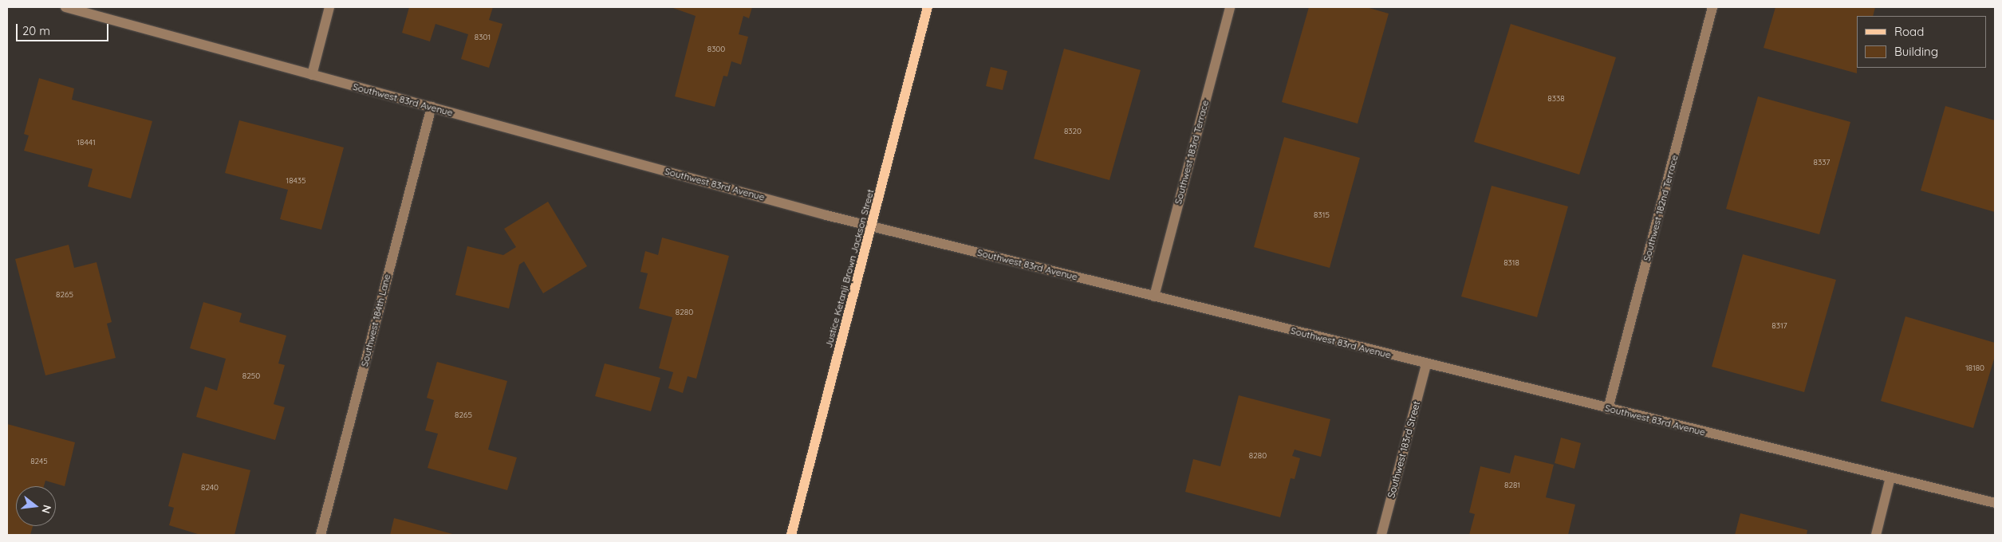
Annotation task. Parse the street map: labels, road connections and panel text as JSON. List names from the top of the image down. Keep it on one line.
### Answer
{"streets":{"main road":["Justice Ketanji Brown Jackson Street"],"street":["Southwest 83rd Avenue","Southwest 183rd Terrace","Southwest 182nd Terrace","Southwest 184th Lane","Southwest 183rd Street"]},"crossings":[["Southwest 83rd Avenue","Southwest 183rd Terrace"],["Southwest 83rd Avenue","Southwest 182nd Terrace"],["Southwest 83rd Avenue","Justice Ketanji Brown Jackson Street"],["Southwest 83rd Avenue","Southwest 184th Lane"],["Southwest 83rd Avenue","Southwest 183rd Street"]],"house_numbers":["8301","8300","8338","8320","18441","8337","18435","8315","8318","8265","8280","8317","18180","8250","8265","8280","8245","8281","8240"],"legend":["Road","Building"],"scale_bar":"20 m","north":"right"}
